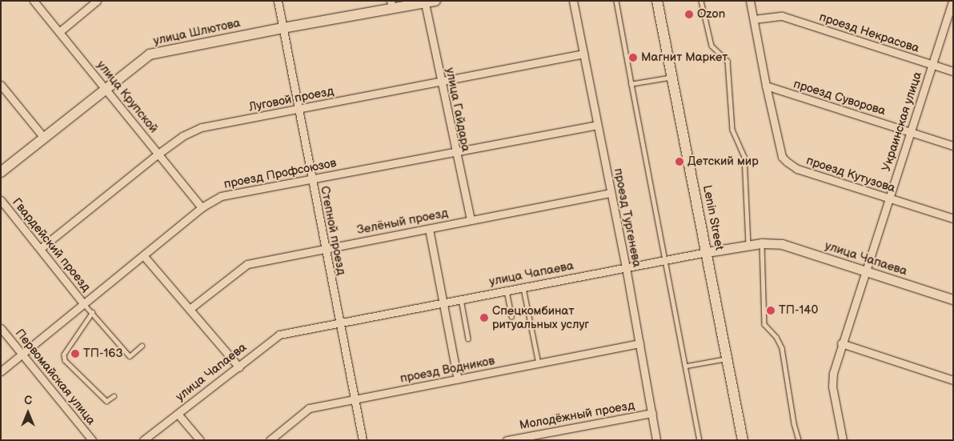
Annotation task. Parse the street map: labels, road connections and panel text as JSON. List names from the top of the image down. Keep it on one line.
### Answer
{"streets":{"main road":["улица Шлютова","Lenin Street"],"street":["проезд Некрасова","улица Крупской","проезд Суворова","Луговой проезд","улица Гайдара","Украинская улица","проезд Профсоюзов","проезд Кутузова","проезд Тургенева","Зелёный проезд","Степной проезд","Гвардейский проезд","улица Чапаева","проезд Водников","Первомайская улица","Молодёжный проезд"]},"crossings":[["улица Шлютова","улица Крупской"],["улица Шлютова","улица Гайдара"],["улица Шлютова","Степной проезд"],["проезд Некрасова","Украинская улица"],["проезд Некрасова","проезд Кутузова"],["улица Крупской","Луговой проезд"],["улица Крупской","проезд Профсоюзов"],["проезд Суворова","Украинская улица"],["проезд Суворова","проезд Кутузова"],["Луговой проезд","улица Гайдара"],["Луговой проезд","проезд Тургенева"],["Луговой проезд","Степной проезд"],["Луговой проезд","Гвардейский проезд"],["улица Гайдара","проезд Профсоюзов"],["улица Гайдара","Зелёный проезд"],["Украинская улица","проезд Кутузова"],["Украинская улица","улица Чапаева"],["проезд Профсоюзов","проезд Тургенева"],["проезд Профсоюзов","Степной проезд"],["проезд Профсоюзов","Гвардейский проезд"],["проезд Профсоюзов","Первомайская улица"],["проезд Тургенева","Зелёный проезд"],["проезд Тургенева","улица Чапаева"],["проезд Тургенева","проезд Водников"],["проезд Тургенева","Молодёжный проезд"],["Lenin Street","улица Чапаева"],["Зелёный проезд","Степной проезд"],["Степной проезд","улица Чапаева"],["Степной проезд","проезд Водников"]],"places":["Ozon","Магнит Маркет","Детский мир","ТП-140","Спецкомбинат ритуальных услуг","ТП-163"],"north":"top"}
